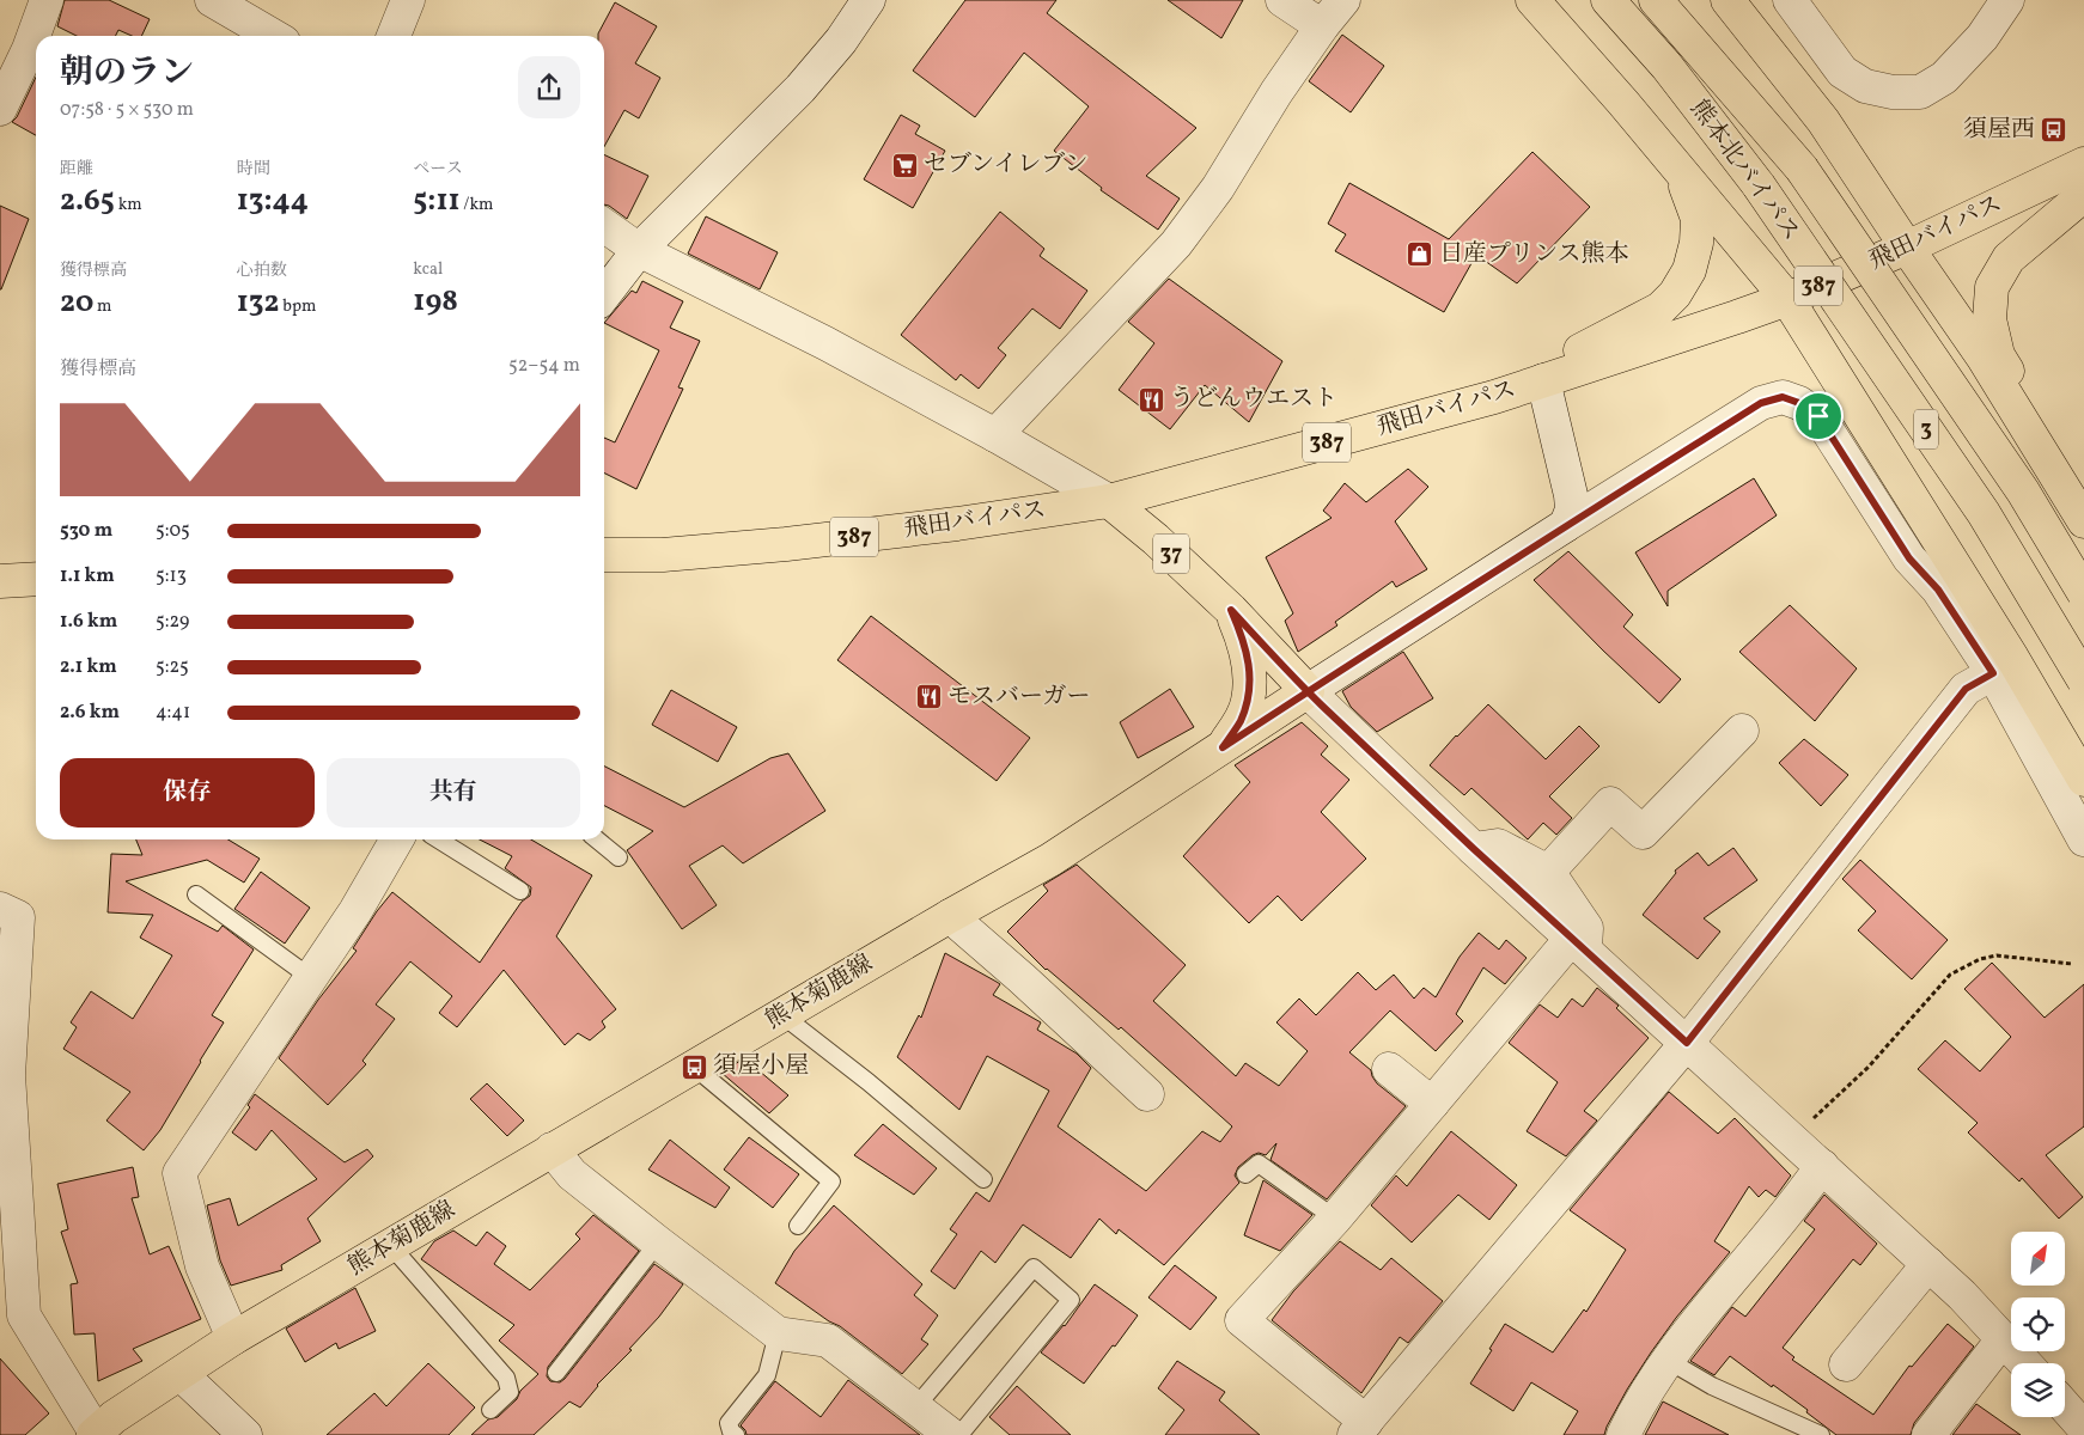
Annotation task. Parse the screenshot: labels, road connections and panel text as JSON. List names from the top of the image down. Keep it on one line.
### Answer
{"streets":{"main road":["熊本北バイパス","飛田バイパス","387","3","37","熊本菊鹿線"]},"crossings":[["飛田バイパス","3"],["飛田バイパス","37"],["37","熊本菊鹿線"]],"places":{"bus stop":["須屋西","須屋小屋"],"supermarket":["セブンイレブン"],"shop":["日産プリンス熊本"],"restaurant":["うどんウエスト","モスバーガー"]},"north":"top right","page":{"heading":["朝のラン","07:58 · 5 × 530 m"],"stats":[["距離","2.65 km"],["時間","13:44"],["ペース","5:11 /km"],["獲得標高","20 m"],["心拍数","132 bpm"],["kcal","198"]],"chart":["獲得標高","52–54 m"],"list":[{"name":"530 m","note":"5:05"},{"name":"1.1 km","note":"5:13"},{"name":"1.6 km","note":"5:29"},{"name":"2.1 km","note":"5:25"},{"name":"2.6 km","note":"4:41"}],"buttons":["保存","共有"]}}
